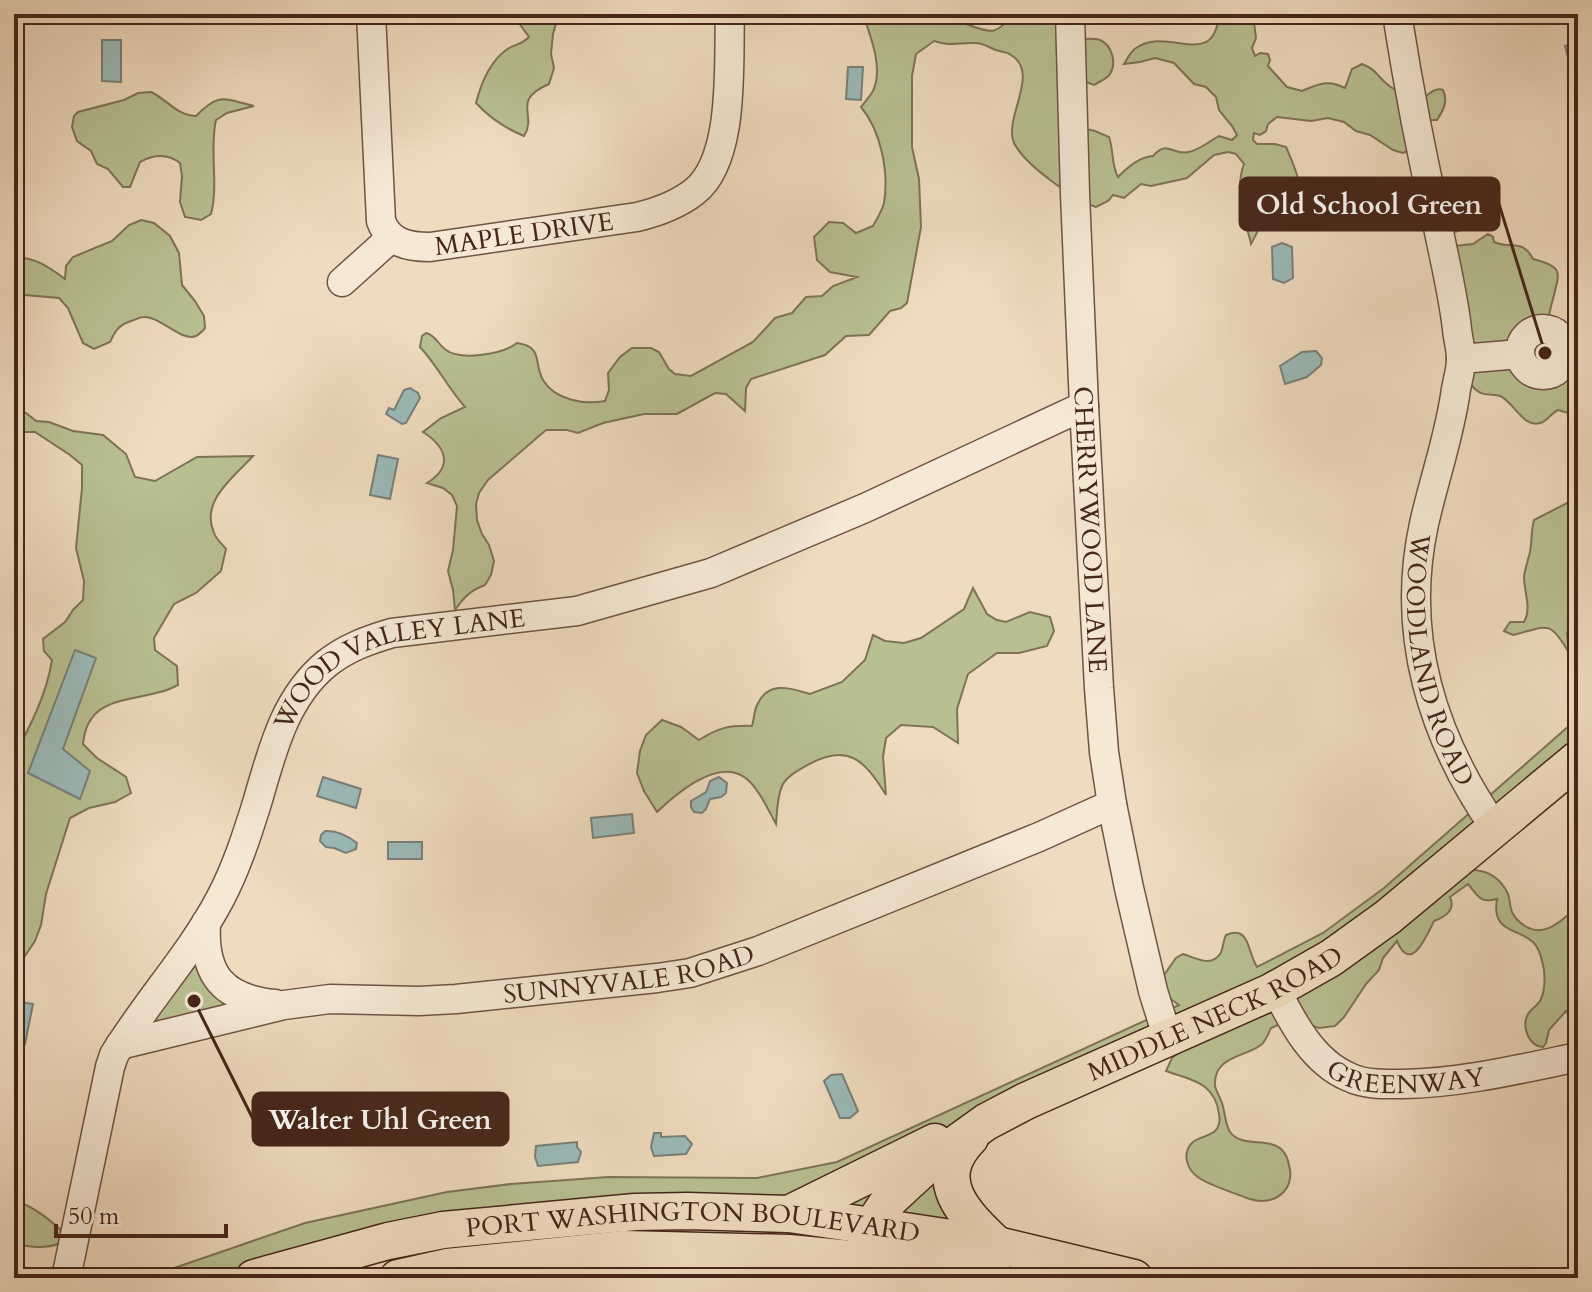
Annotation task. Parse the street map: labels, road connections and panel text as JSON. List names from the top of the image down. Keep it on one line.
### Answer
{"streets":{"main road":["MIDDLE NECK ROAD","PORT WASHINGTON BOULEVARD"],"street":["MAPLE DRIVE","CHERRYWOOD LANE","WOODLAND ROAD","WOOD VALLEY LANE","SUNNYVALE ROAD","GREENWAY"]},"crossings":[["CHERRYWOOD LANE","WOOD VALLEY LANE"],["CHERRYWOOD LANE","SUNNYVALE ROAD"],["CHERRYWOOD LANE","MIDDLE NECK ROAD"],["WOODLAND ROAD","MIDDLE NECK ROAD"],["WOOD VALLEY LANE","SUNNYVALE ROAD"],["MIDDLE NECK ROAD","GREENWAY"],["MIDDLE NECK ROAD","PORT WASHINGTON BOULEVARD"]],"places":["Old School Green","Walter Uhl Green"],"scale_bar":"50 m"}
